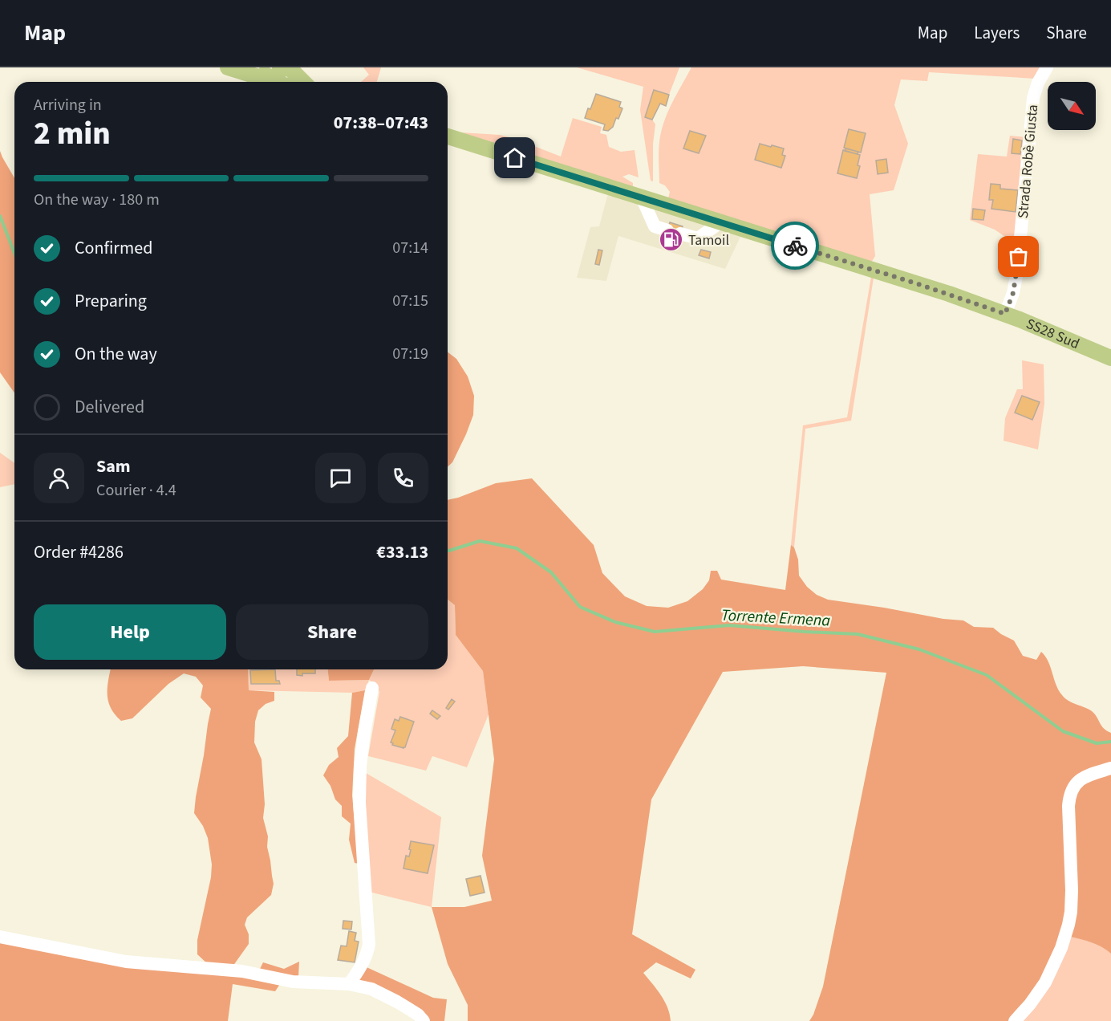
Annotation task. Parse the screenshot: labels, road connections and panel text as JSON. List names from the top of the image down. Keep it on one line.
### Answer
{"streets":{"main road":["SS28 Sud"],"street":["Strada Robè Giusta"]},"crossings":[["Strada Robè Giusta","SS28 Sud"]],"water":["Torrente Ermena"],"places":{"fuel station":["Tamoil"]},"north":"bottom right","page":{"header":"Map","nav":["Map","Layers","Share"],"heading":["2 min","Arriving in","07:38–07:43"],"panel":["Sam","Courier · 4.4","Order #4286","€33.13"],"bar":"On the way · 180 m","list":[["Confirmed","07:14"],["Preparing","07:15"],["On the way","07:19"],"Delivered"],"buttons":["Help","Share"]}}
